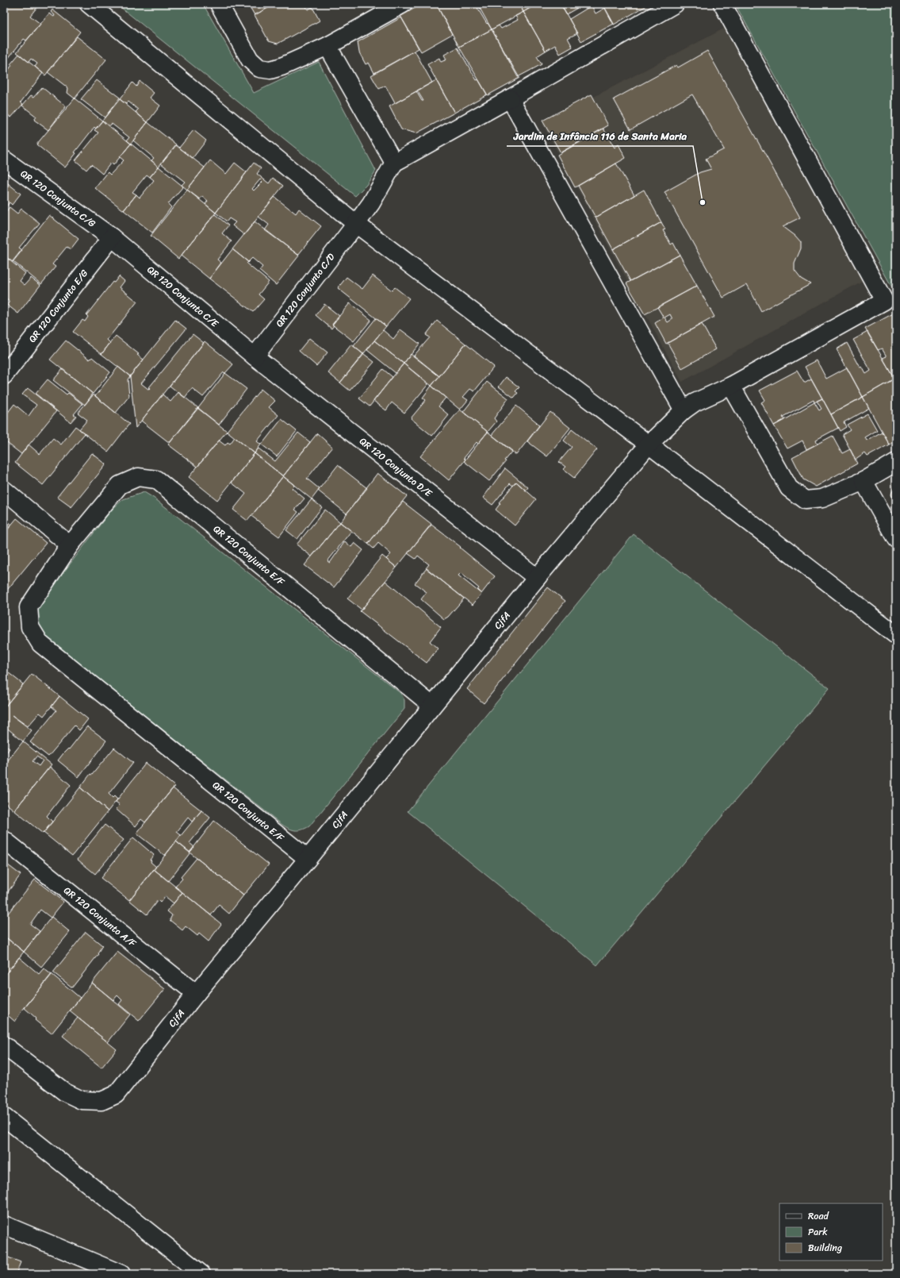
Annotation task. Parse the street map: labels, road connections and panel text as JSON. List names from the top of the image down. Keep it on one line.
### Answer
{"streets":{"street":["QR 120 Conjunto C/G","QR 120 Conjunto C/D","QR 120 Conjunto C/E","QR 120 Conjunto E/G","QR 120 Conjunto D/E","QR 120 Conjunto E/F","CjfA","QR 120 Conjunto A/F"]},"crossings":[["QR 120 Conjunto C/G","QR 120 Conjunto C/E"],["QR 120 Conjunto C/G","QR 120 Conjunto E/G"],["QR 120 Conjunto C/D","QR 120 Conjunto C/E"],["QR 120 Conjunto C/D","QR 120 Conjunto D/E"],["QR 120 Conjunto C/E","QR 120 Conjunto E/G"],["QR 120 Conjunto C/E","QR 120 Conjunto D/E"],["QR 120 Conjunto D/E","CjfA"],["QR 120 Conjunto E/F","CjfA"],["CjfA","QR 120 Conjunto A/F"]],"places":["Jardim de Infância 116 de Santa Maria"],"legend":["Road","Park","Building"]}
